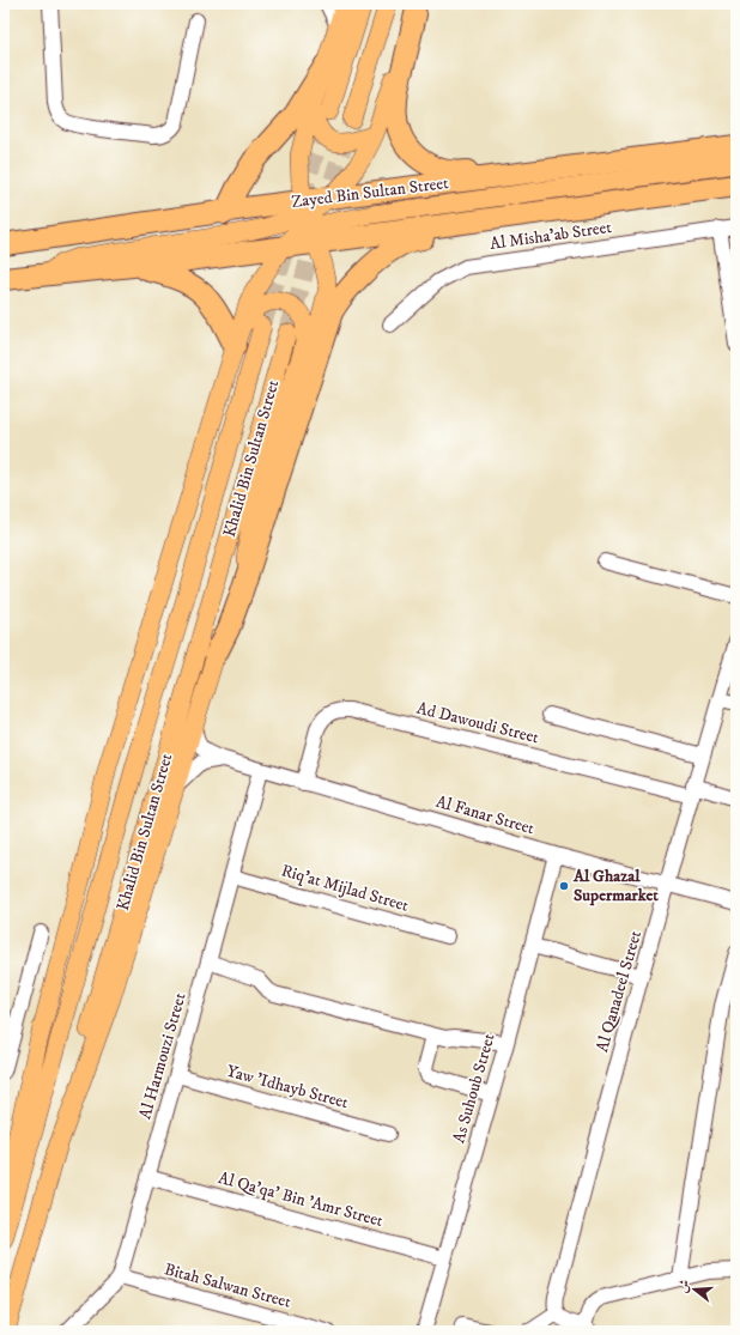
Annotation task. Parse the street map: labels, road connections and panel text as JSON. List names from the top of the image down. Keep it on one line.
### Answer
{"streets":{"highway":["Zayed Bin Sultan Street"],"main road":["Khalid Bin Sultan Street"],"street":["Al Misha'ab Street","Ad Dawoudi Street","Al Fanar Street","Riq'at Mijlad Street","Al Qanadeel Street","Al Harmouzi Street","Yaw 'Idhayb Street","As Suhoub Street","Al Qa'qa' Bin 'Amr Street","Bitah Salwan Street"]},"crossings":[["Ad Dawoudi Street","Al Fanar Street"],["Ad Dawoudi Street","Al Qanadeel Street"],["Al Fanar Street","Al Qanadeel Street"],["Al Fanar Street","Al Harmouzi Street"],["Al Fanar Street","As Suhoub Street"],["Riq'at Mijlad Street","Al Harmouzi Street"],["Al Harmouzi Street","Yaw 'Idhayb Street"],["Al Harmouzi Street","Al Qa'qa' Bin 'Amr Street"],["Al Harmouzi Street","Bitah Salwan Street"],["As Suhoub Street","Al Qa'qa' Bin 'Amr Street"]],"places":["Al Ghazal Supermarket"],"north":"left"}
